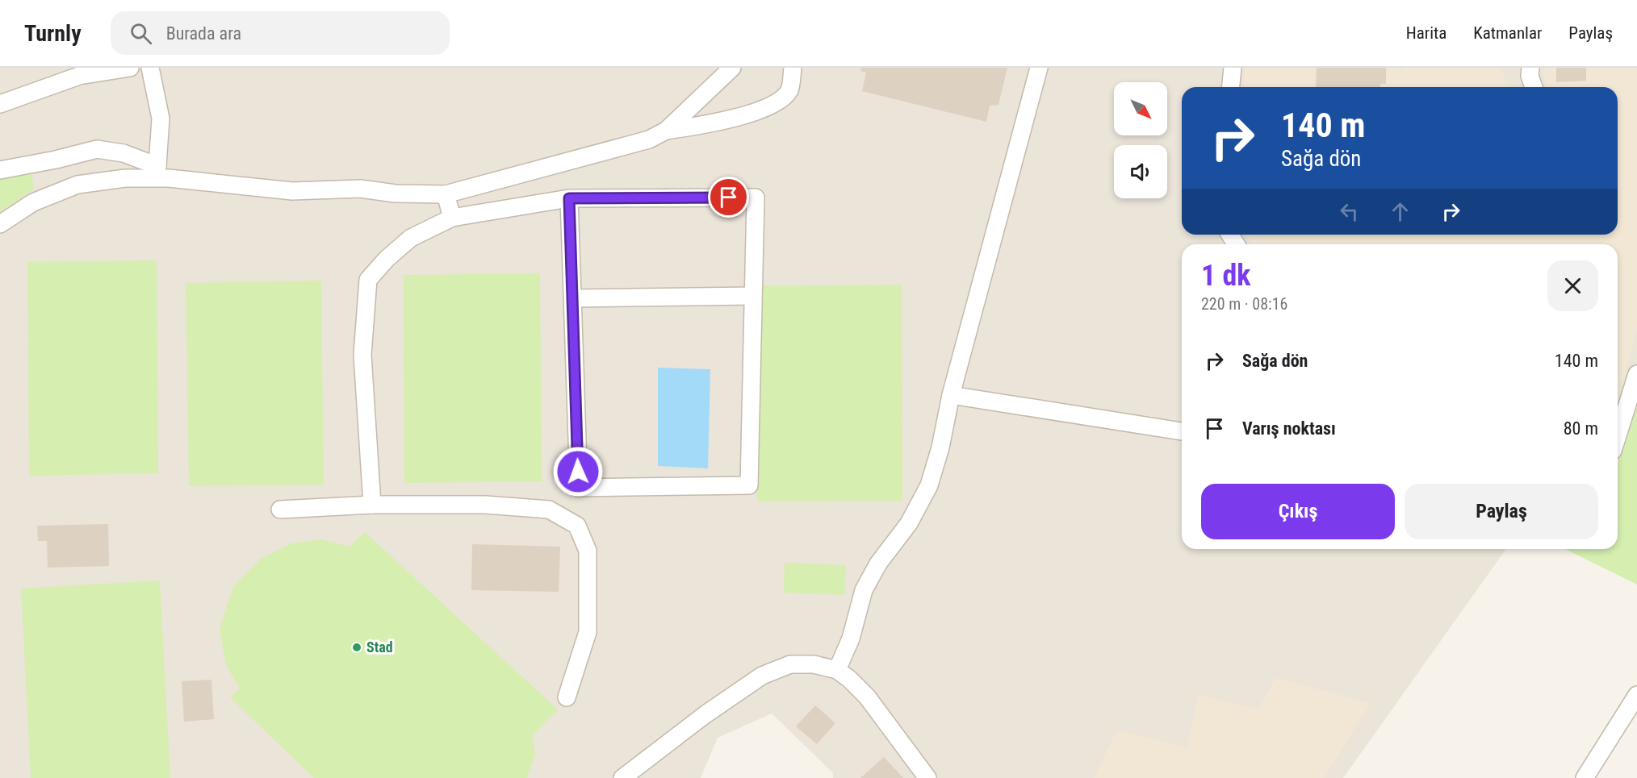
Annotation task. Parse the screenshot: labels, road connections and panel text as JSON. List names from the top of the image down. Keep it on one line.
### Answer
{"places":["Stad"],"north":"bottom right","page":{"header":"Turnly","search":"Burada ara","nav":["Harita","Katmanlar","Paylaş"],"turn":["140 m","Sağa dön"],"heading":["1 dk","220 m · 08:16"],"list":[{"name":"Sağa dön","value":"140 m"},{"name":"Varış noktası","value":"80 m"}],"buttons":["Çıkış","Paylaş"]}}
